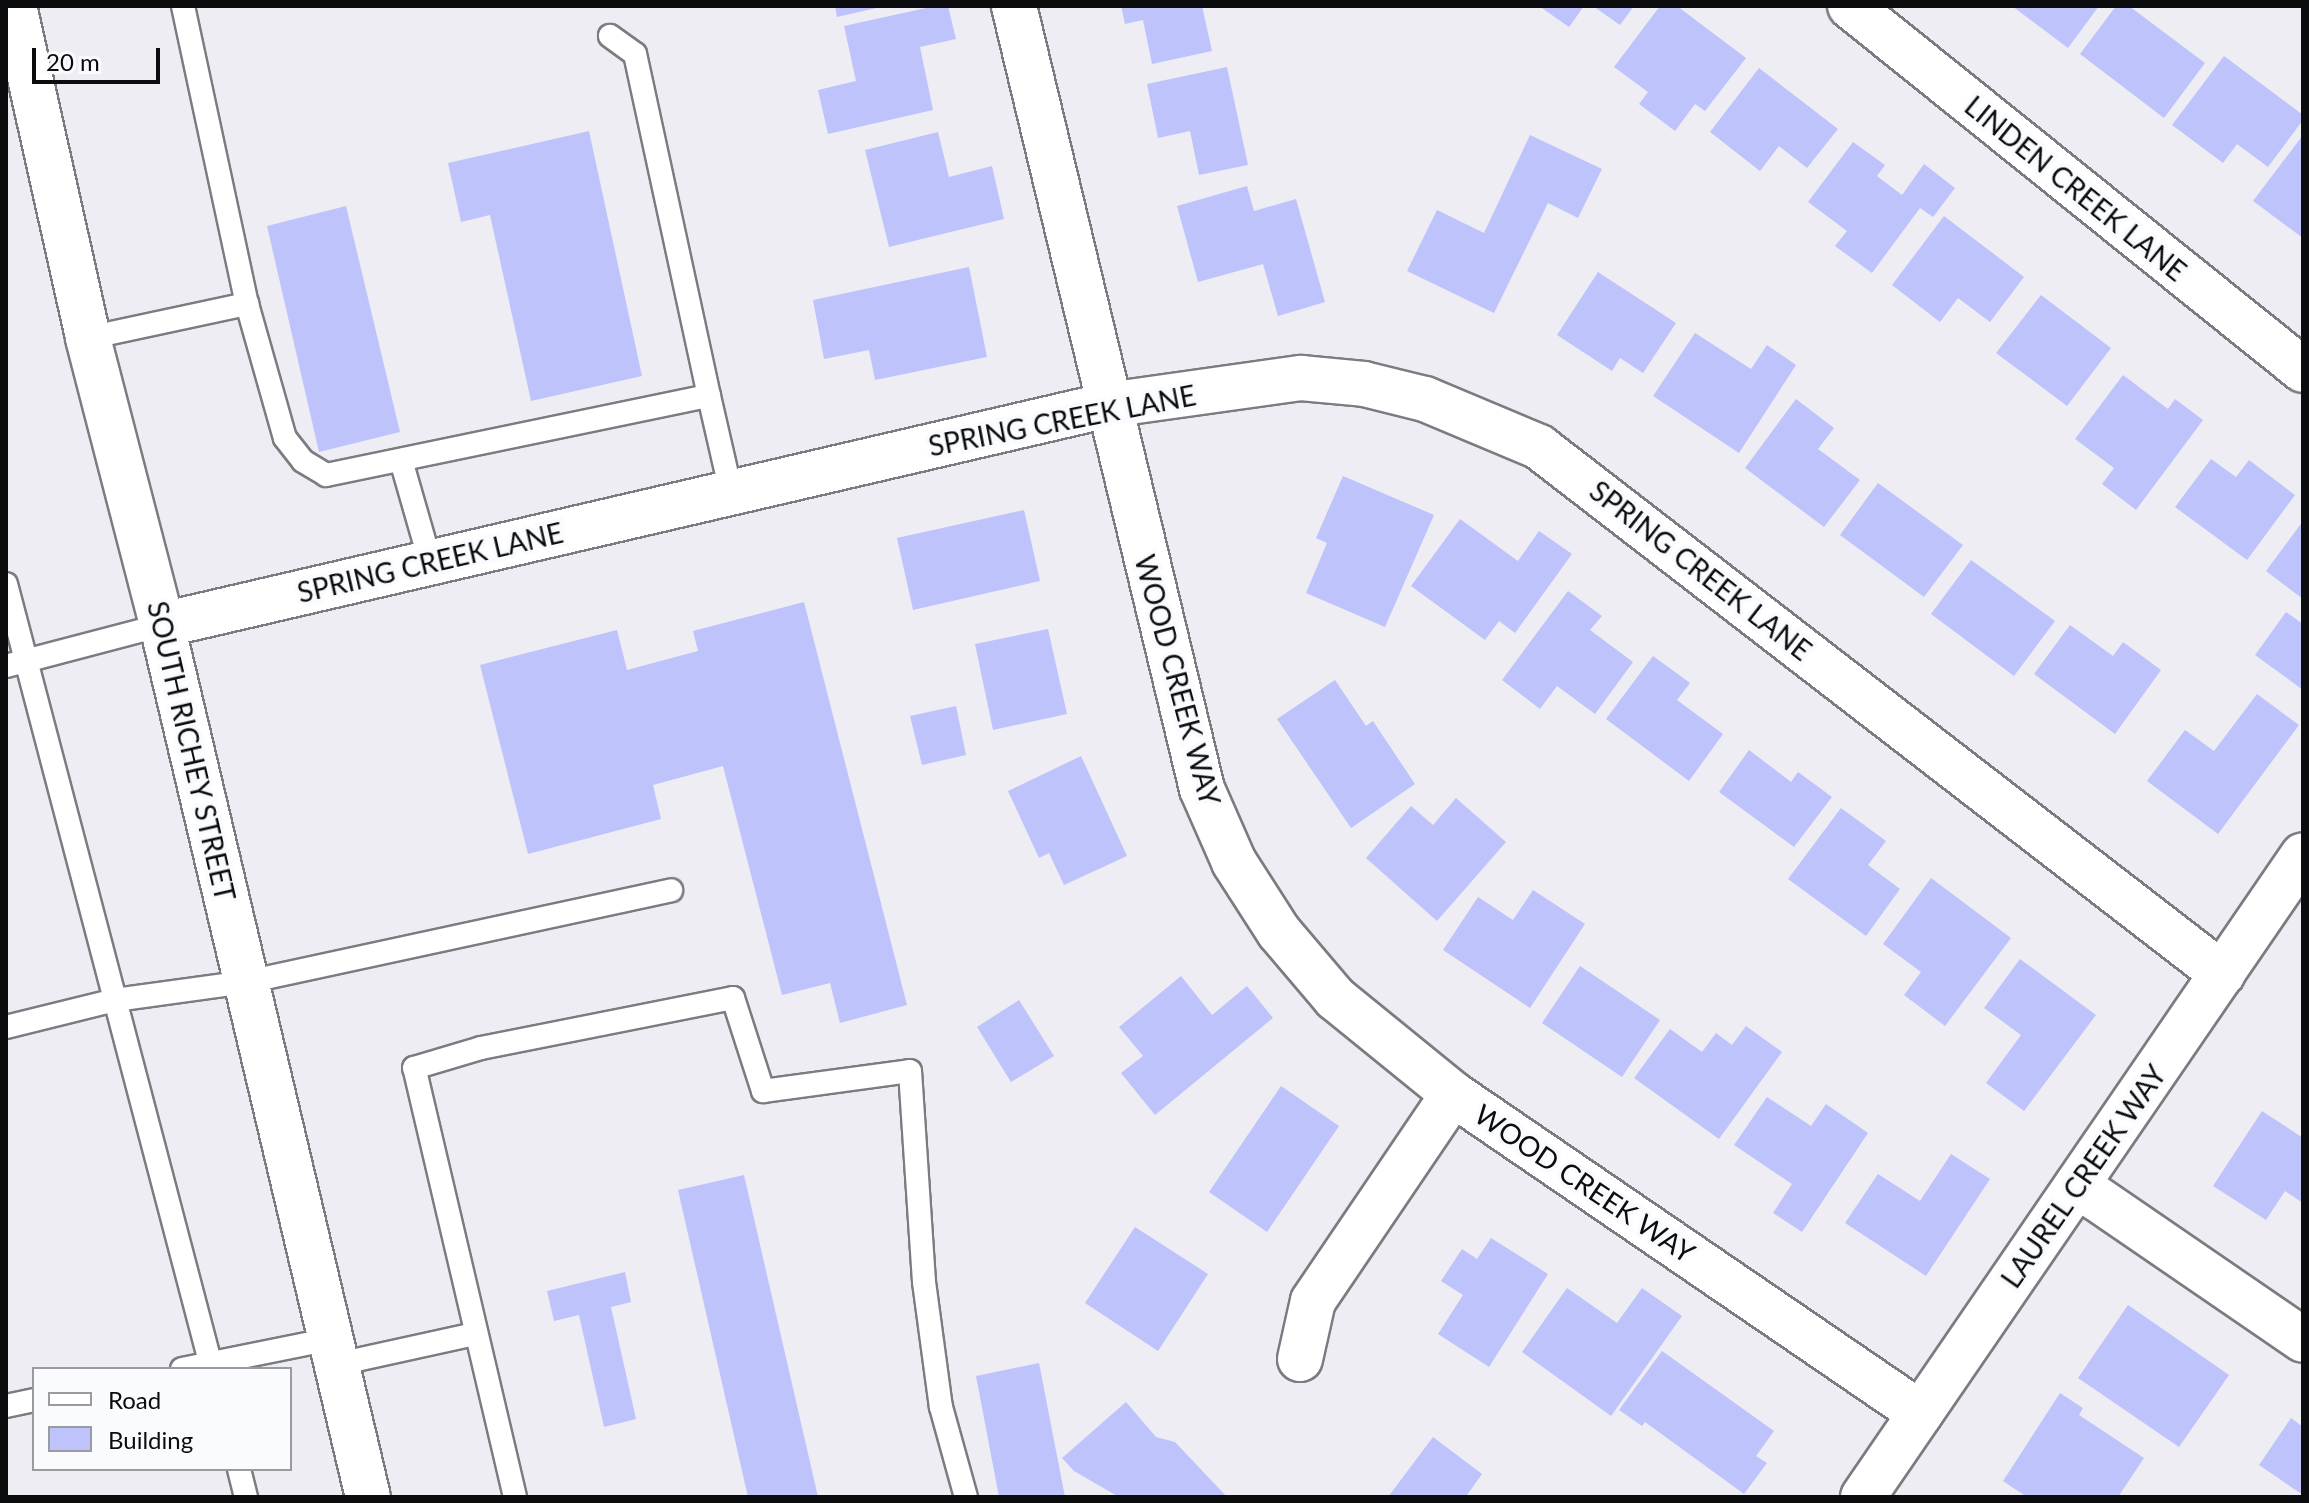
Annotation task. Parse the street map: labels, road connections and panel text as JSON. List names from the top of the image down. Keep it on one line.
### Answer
{"streets":{"street":["LINDEN CREEK LANE","SPRING CREEK LANE","WOOD CREEK WAY","SOUTH RICHEY STREET","LAUREL CREEK WAY"]},"crossings":[["SPRING CREEK LANE","WOOD CREEK WAY"],["SPRING CREEK LANE","SOUTH RICHEY STREET"],["SPRING CREEK LANE","LAUREL CREEK WAY"],["WOOD CREEK WAY","LAUREL CREEK WAY"]],"legend":["Road","Building"],"scale_bar":"20 m"}
